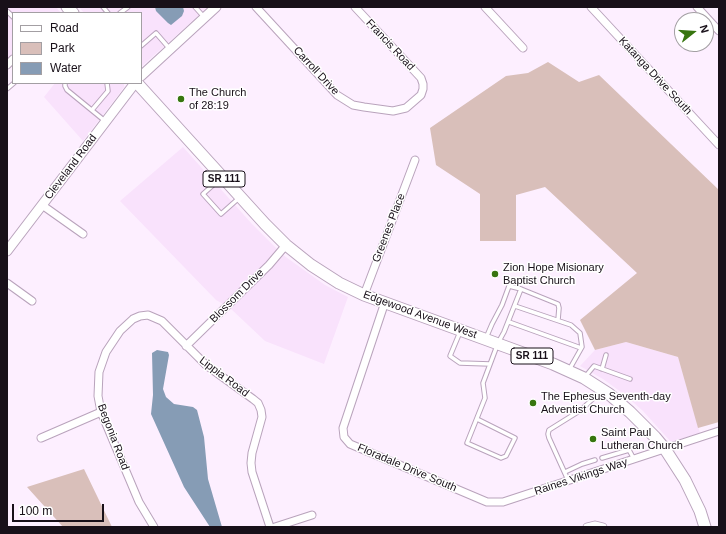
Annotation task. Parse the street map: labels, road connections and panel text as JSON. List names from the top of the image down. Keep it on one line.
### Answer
{"streets":{"main road":["SR 111","Edgewood Avenue West"],"street":["Francis Road","Carroll Drive","Katanga Drive South","Cleveland Road","Greenes Place","Blossom Drive","Lippia Road","Begonia Road","Floradale Drive South","Raines Vikings Way"]},"crossings":[["Francis Road","Carroll Drive"],["Greenes Place","Edgewood Avenue West"],["Blossom Drive","Edgewood Avenue West"],["Blossom Drive","Lippia Road"],["Edgewood Avenue West","Floradale Drive South"],["Edgewood Avenue West","Raines Vikings Way"],["Lippia Road","Begonia Road"],["Floradale Drive South","Raines Vikings Way"]],"places":["The Church of 28:19","Zion Hope Misionary Baptist Church","The Ephesus Seventh-day Adventist Church","Saint Paul Lutheran Church"],"legend":["Road","Park","Water"],"scale_bar":"100 m","north":"right"}
